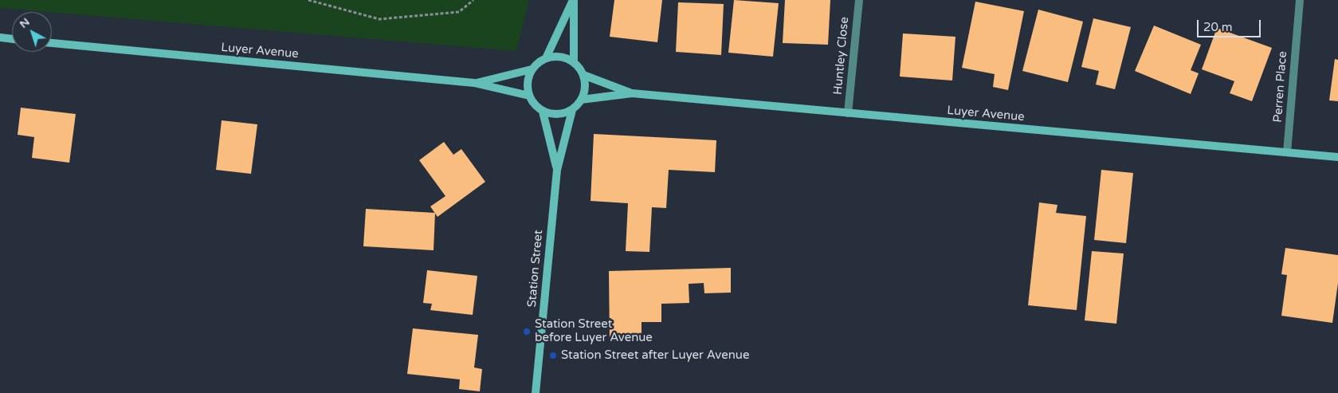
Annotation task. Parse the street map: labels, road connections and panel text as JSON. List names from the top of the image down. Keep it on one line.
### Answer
{"streets":{"street":["Luyer Avenue","Huntley Close","Perren Place","Station Street"]},"crossings":[["Luyer Avenue","Huntley Close"],["Luyer Avenue","Perren Place"],["Luyer Avenue","Station Street"]],"places":["Station Street before Luyer Avenue","Station Street after Luyer Avenue"],"scale_bar":"20 m","north":"top left"}
